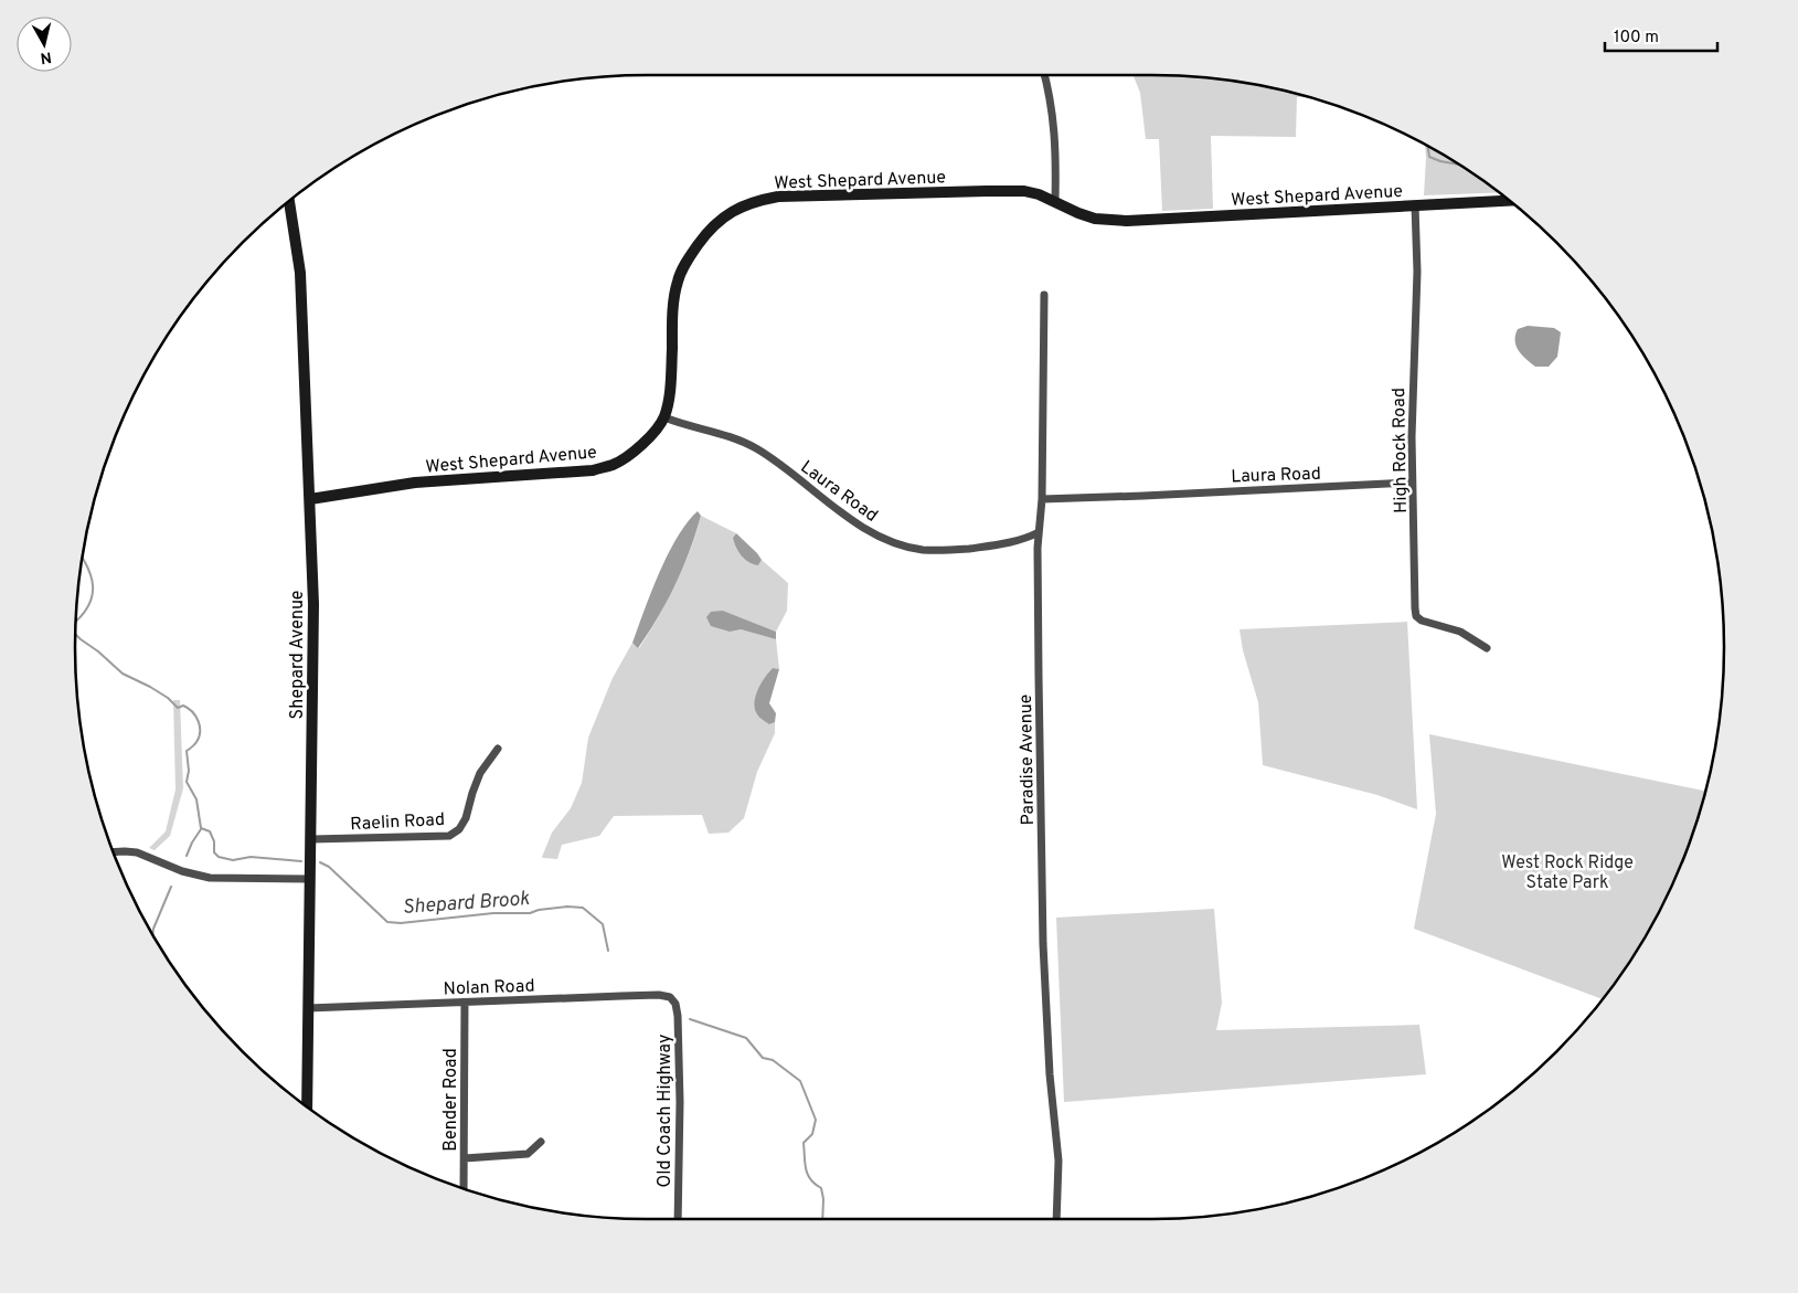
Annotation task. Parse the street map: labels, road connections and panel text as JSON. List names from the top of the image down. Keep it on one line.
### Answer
{"streets":{"street":["West Shepard Avenue","High Rock Road","Laura Road","Shepard Avenue","Paradise Avenue","Raelin Road","Nolan Road","Bender Road","Old Coach Highway"]},"crossings":[["West Shepard Avenue","High Rock Road"],["West Shepard Avenue","Laura Road"],["West Shepard Avenue","Shepard Avenue"],["High Rock Road","Laura Road"],["Laura Road","Paradise Avenue"],["Shepard Avenue","Raelin Road"],["Shepard Avenue","Nolan Road"],["Nolan Road","Bender Road"],["Nolan Road","Old Coach Highway"]],"water":["Shepard Brook"],"parks":["West Rock Ridge State Park"],"scale_bar":"100 m","north":"bottom"}
